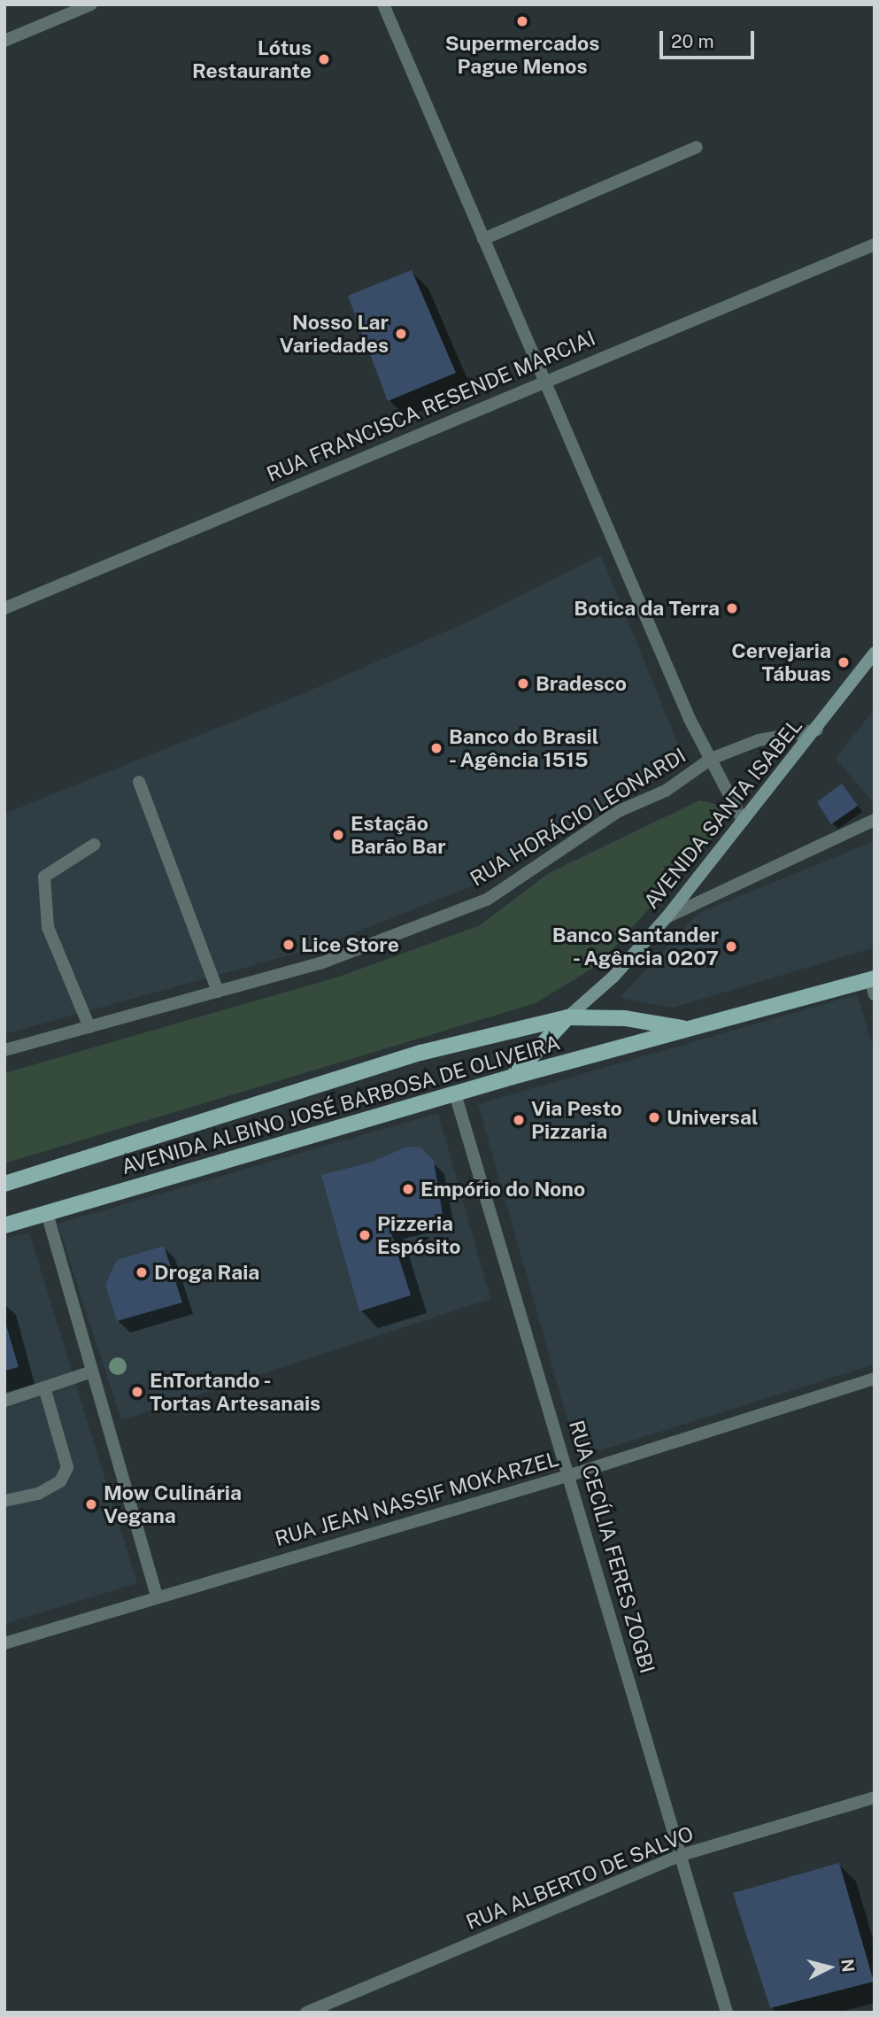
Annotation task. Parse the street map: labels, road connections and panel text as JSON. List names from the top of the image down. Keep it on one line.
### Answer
{"streets":{"main road":["AVENIDA SANTA ISABEL","AVENIDA ALBINO JOSÉ BARBOSA DE OLIVEIRA"],"street":["RUA FRANCISCA RESENDE MARCIAI","RUA HORÁCIO LEONARDI","RUA JEAN NASSIF MOKARZEL","RUA CECÍLIA FERES ZOGBI","RUA ALBERTO DE SALVO"]},"crossings":[["AVENIDA SANTA ISABEL","RUA HORÁCIO LEONARDI"],["AVENIDA SANTA ISABEL","AVENIDA ALBINO JOSÉ BARBOSA DE OLIVEIRA"],["AVENIDA ALBINO JOSÉ BARBOSA DE OLIVEIRA","RUA CECÍLIA FERES ZOGBI"],["RUA JEAN NASSIF MOKARZEL","RUA CECÍLIA FERES ZOGBI"],["RUA CECÍLIA FERES ZOGBI","RUA ALBERTO DE SALVO"]],"places":["Supermercados Pague Menos","Lótus Restaurante","Nosso Lar Variedades","Botica da Terra","Cervejaria Tábuas","Bradesco","Banco do Brasil - Agência 1515","Estação Barão Bar","Lice Store","Banco Santander - Agência 0207","Universal","Via Pesto Pizzaria","Empório do Nono","Pizzeria Espósito","Droga Raia","EnTortando - Tortas Artesanais","Mow Culinária Vegana"],"scale_bar":"20 m","north":"right"}
